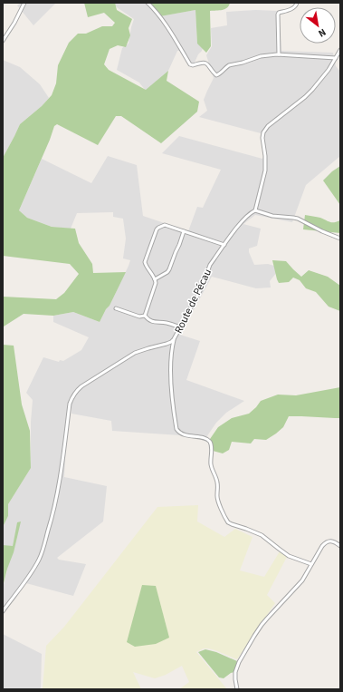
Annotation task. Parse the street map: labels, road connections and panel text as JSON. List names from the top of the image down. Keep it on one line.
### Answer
{"streets":{"street":["Route de Pécau"]},"north":"bottom right"}
